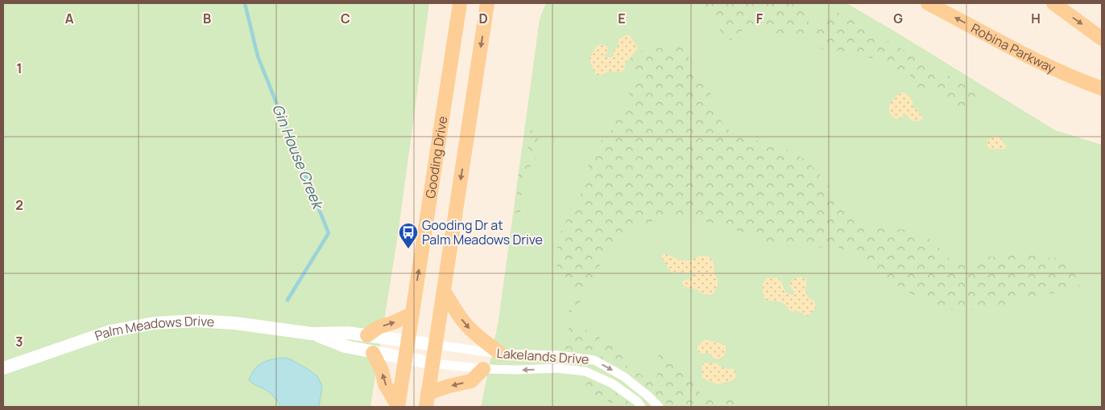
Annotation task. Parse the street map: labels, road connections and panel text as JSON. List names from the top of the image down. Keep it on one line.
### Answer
{"streets":{"main road":["Robina Parkway","Gooding Drive"],"street":["Palm Meadows Drive","Lakelands Drive"]},"crossings":[["Gooding Drive","Palm Meadows Drive"],["Palm Meadows Drive","Lakelands Drive"]],"water":["Gin House Creek"],"places":{"bus stop":["Gooding Dr at Palm Meadows Drive"]},"grid":{"columns":["A","B","C","D","E","F","G","H"],"rows":["1","2","3"]}}
